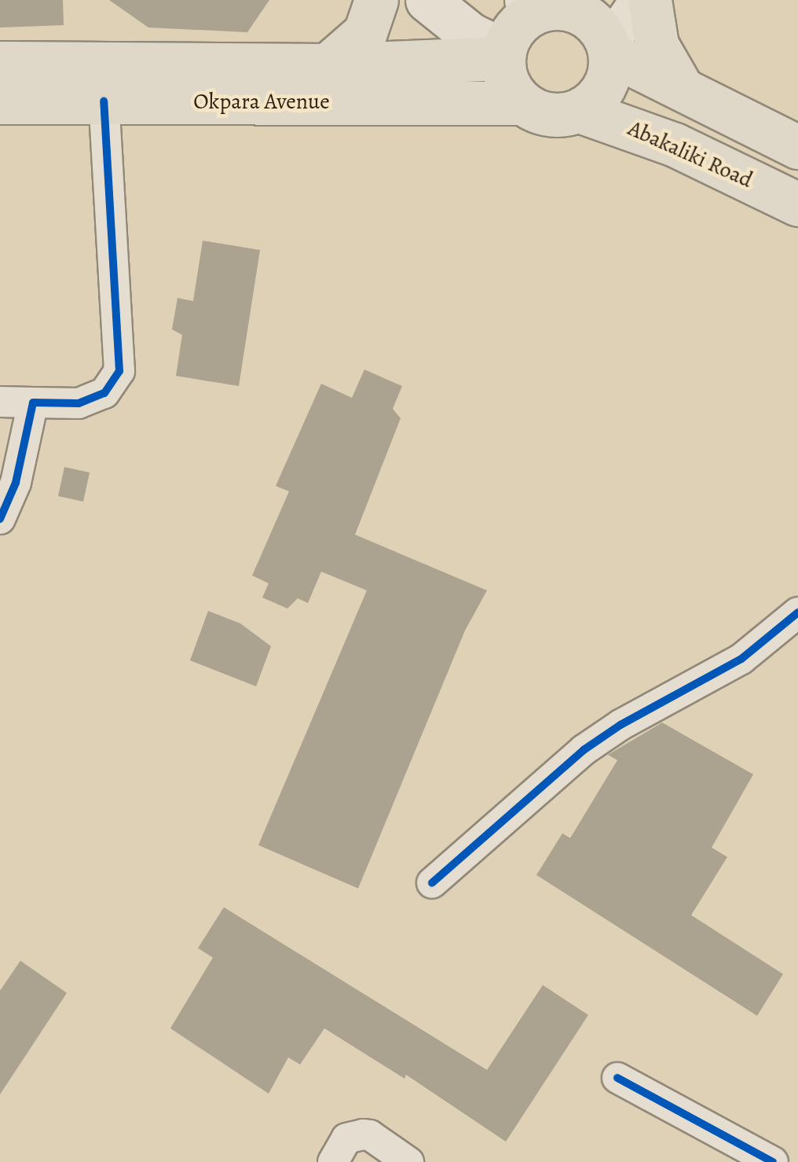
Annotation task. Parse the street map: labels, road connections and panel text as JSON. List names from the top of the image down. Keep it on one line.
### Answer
{"streets":{"main road":["Okpara Avenue","Abakaliki Road"]},"crossings":[["Okpara Avenue","Abakaliki Road"]]}
